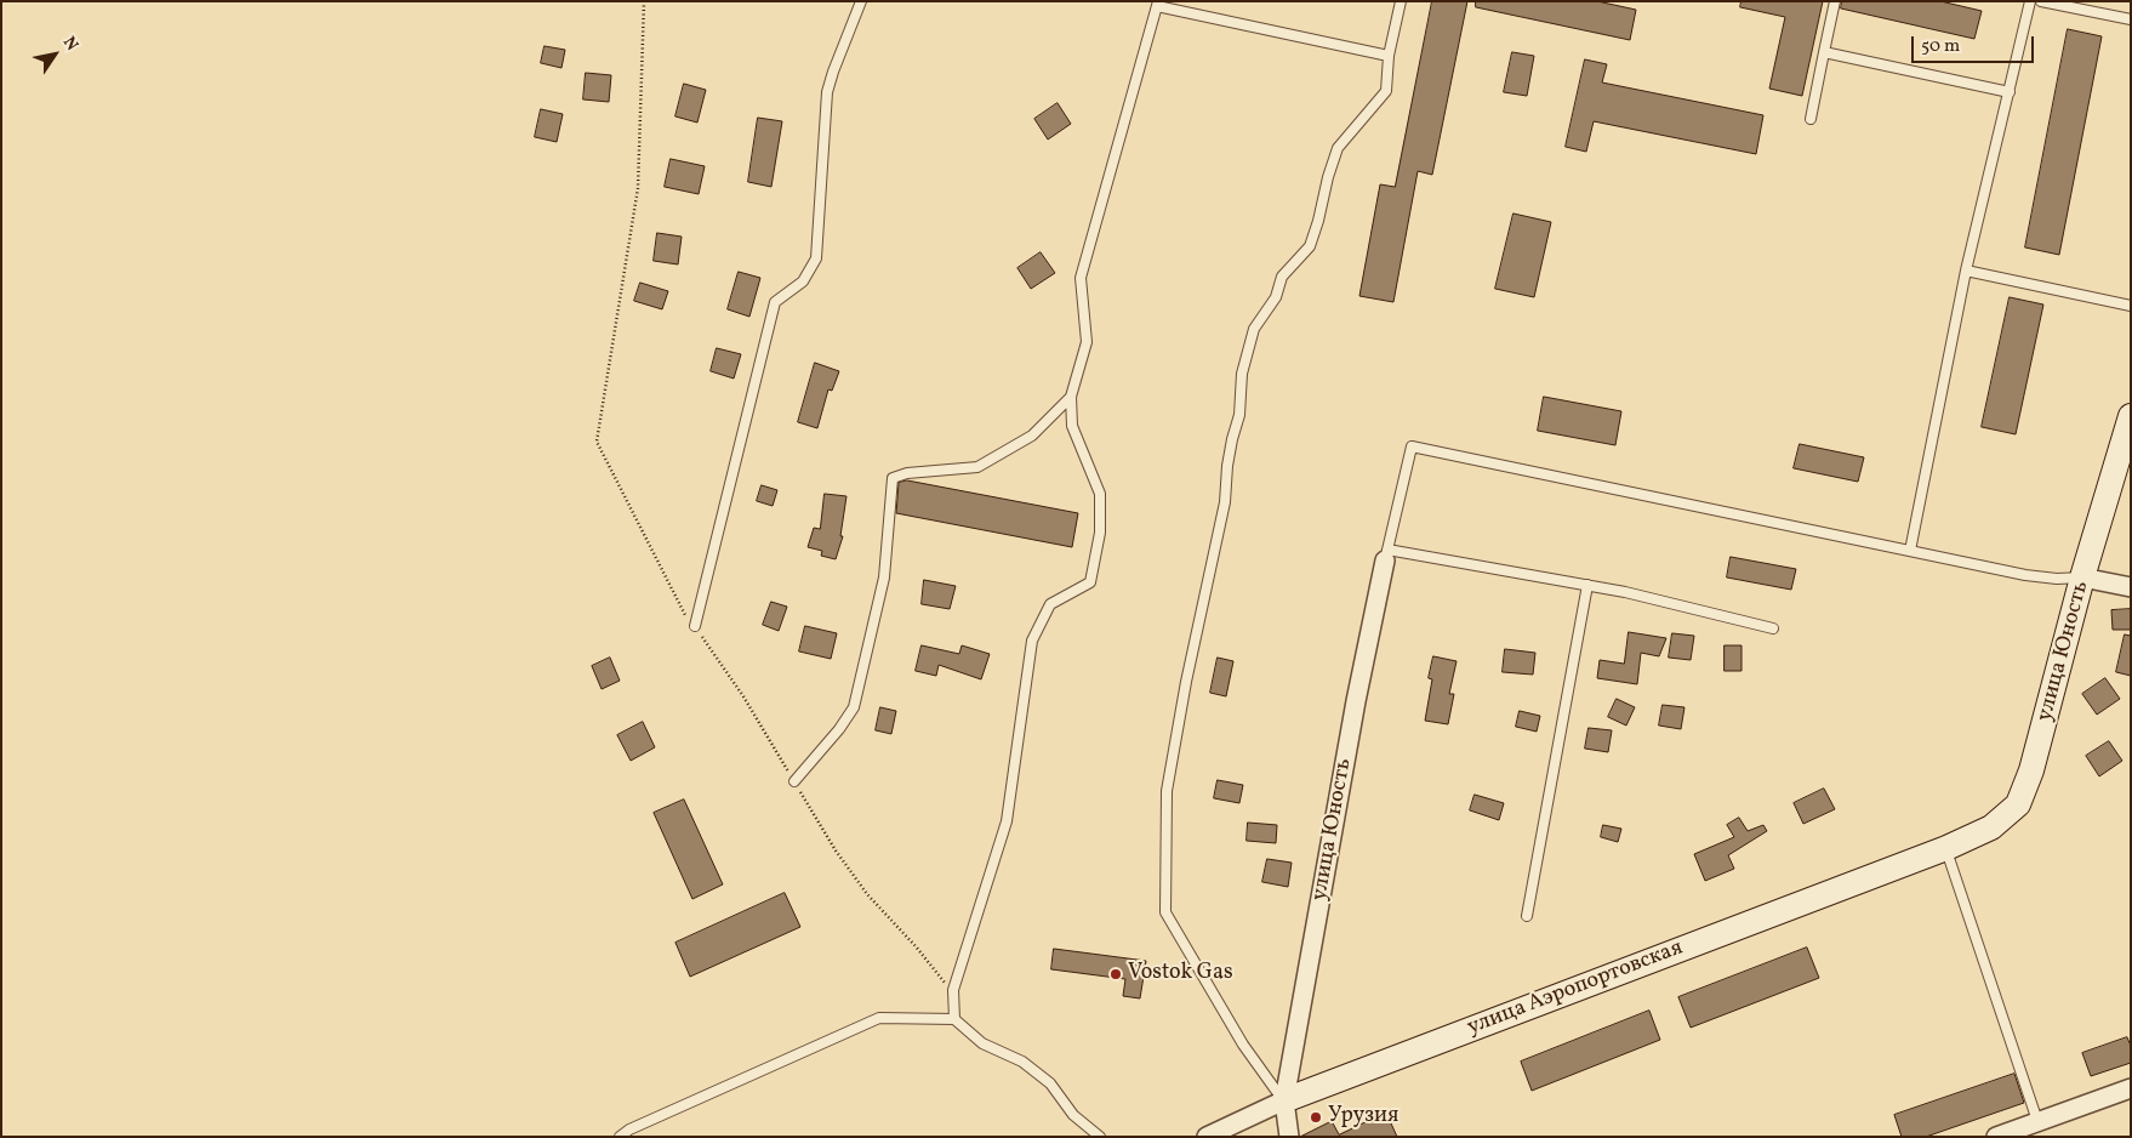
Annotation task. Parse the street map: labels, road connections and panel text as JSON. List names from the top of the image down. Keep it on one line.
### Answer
{"streets":{"street":["улица Юность","улица Аэропортовская"]},"crossings":[["улица Юность","улица Аэропортовская"]],"places":["Vostok Gas","Урузия"],"scale_bar":"50 m","north":"top right"}
